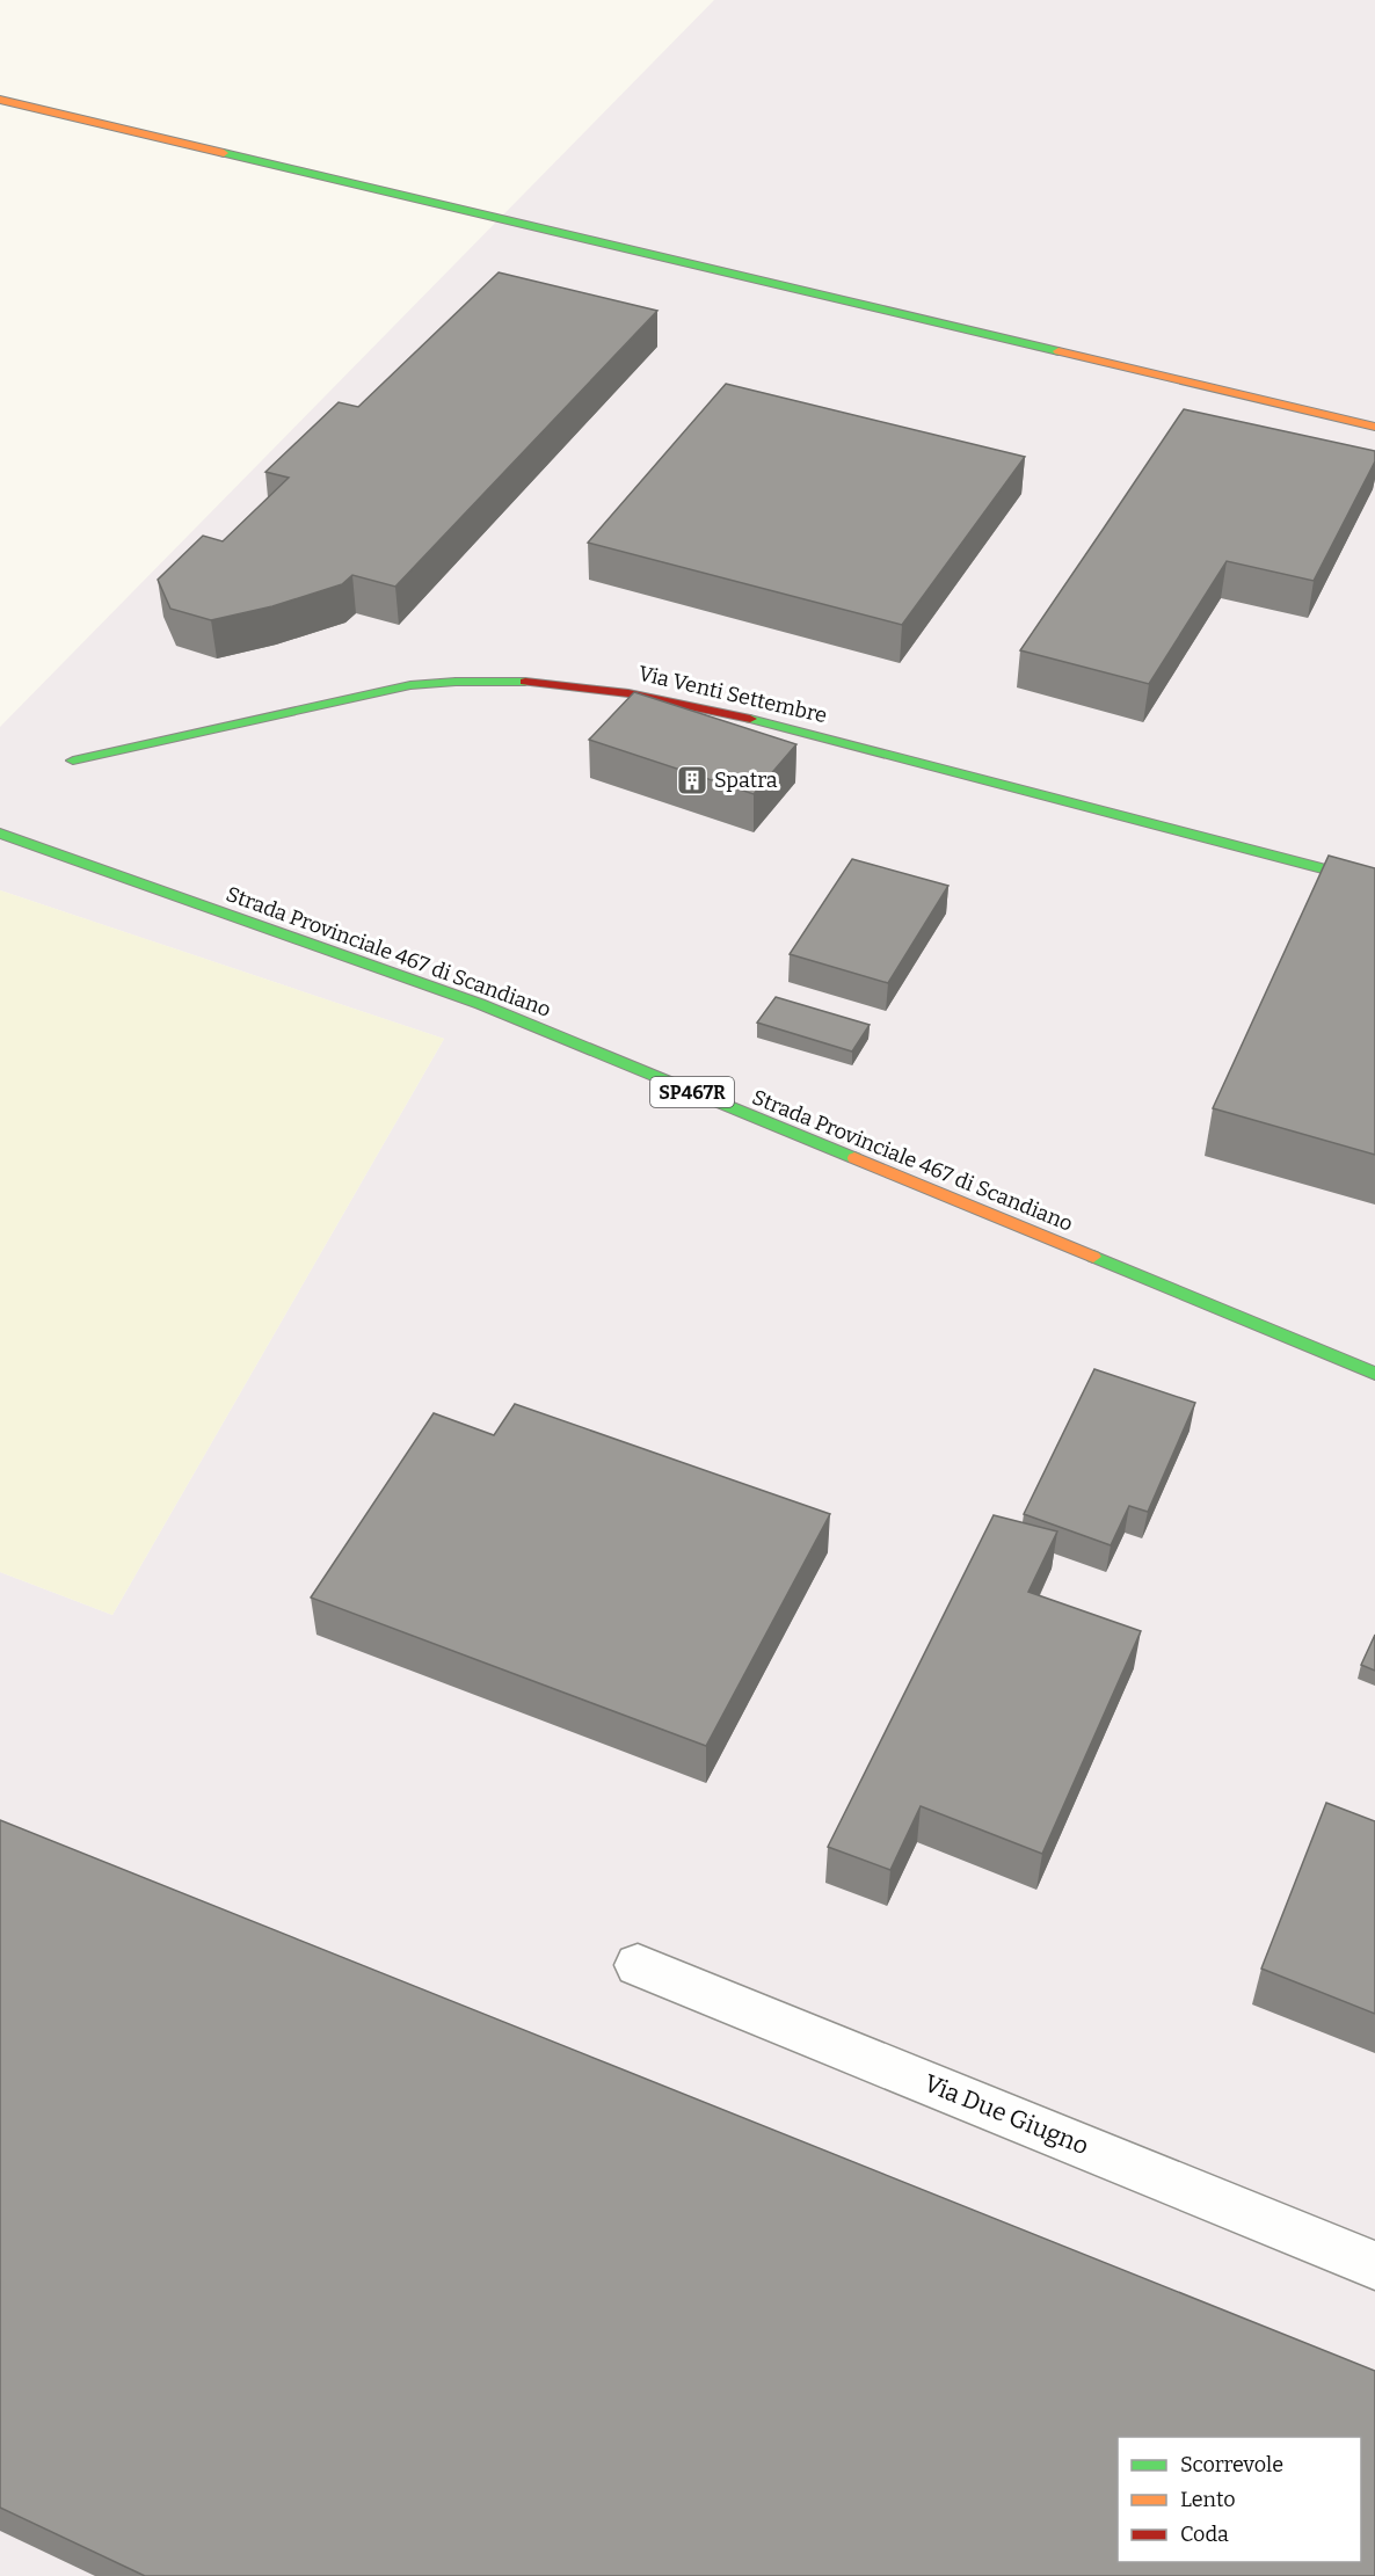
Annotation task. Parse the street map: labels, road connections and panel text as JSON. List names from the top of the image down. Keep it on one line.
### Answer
{"streets":{"main road":["Via Venti Settembre","Strada Provinciale 467 di Scandiano","SP467R"],"street":["Via Due Giugno"]},"places":{"building":["Spatra"]},"legend":["Scorrevole","Lento","Coda"]}
